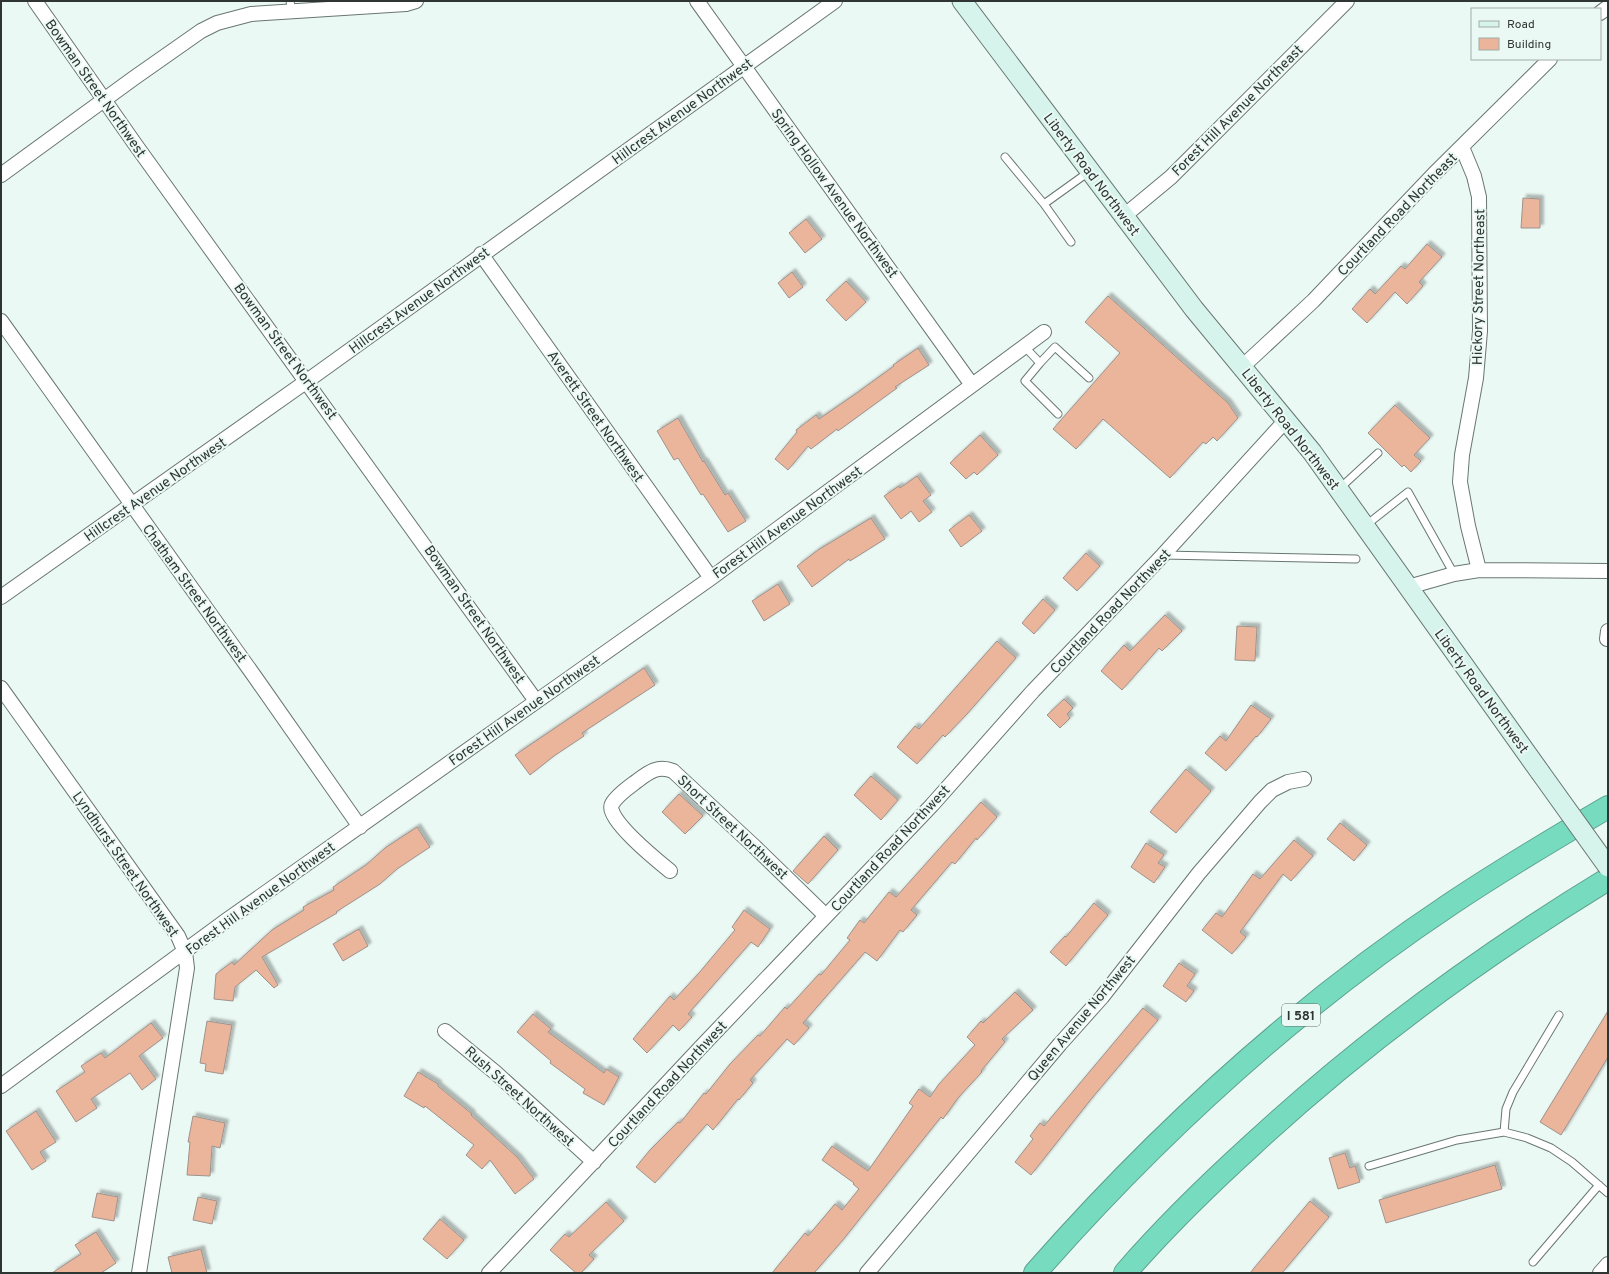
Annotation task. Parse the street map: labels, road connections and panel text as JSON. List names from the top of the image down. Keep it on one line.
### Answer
{"streets":{"highway":["I 581"],"street":["Bowman Street Northwest","Forest Hill Avenue Northeast","Hillcrest Avenue Northwest","Liberty Road Northwest","Spring Hollow Avenue Northwest","Courtland Road Northeast","Hickory Street Northeast","Averett Street Northwest","Forest Hill Avenue Northwest","Chatham Street Northwest","Courtland Road Northwest","Short Street Northwest","Lyndhurst Street Northwest","Queen Avenue Northwest","Rush Street Northwest"]},"crossings":[["Bowman Street Northwest","Hillcrest Avenue Northwest"],["Bowman Street Northwest","Forest Hill Avenue Northwest"],["Forest Hill Avenue Northeast","Liberty Road Northwest"],["Hillcrest Avenue Northwest","Spring Hollow Avenue Northwest"],["Hillcrest Avenue Northwest","Averett Street Northwest"],["Hillcrest Avenue Northwest","Chatham Street Northwest"],["Liberty Road Northwest","Courtland Road Northeast"],["Liberty Road Northwest","Courtland Road Northwest"],["Spring Hollow Avenue Northwest","Forest Hill Avenue Northwest"],["Courtland Road Northeast","Hickory Street Northeast"],["Averett Street Northwest","Forest Hill Avenue Northwest"],["Forest Hill Avenue Northwest","Chatham Street Northwest"],["Forest Hill Avenue Northwest","Lyndhurst Street Northwest"],["Courtland Road Northwest","Short Street Northwest"],["Courtland Road Northwest","Rush Street Northwest"]],"legend":["Road","Building"]}
